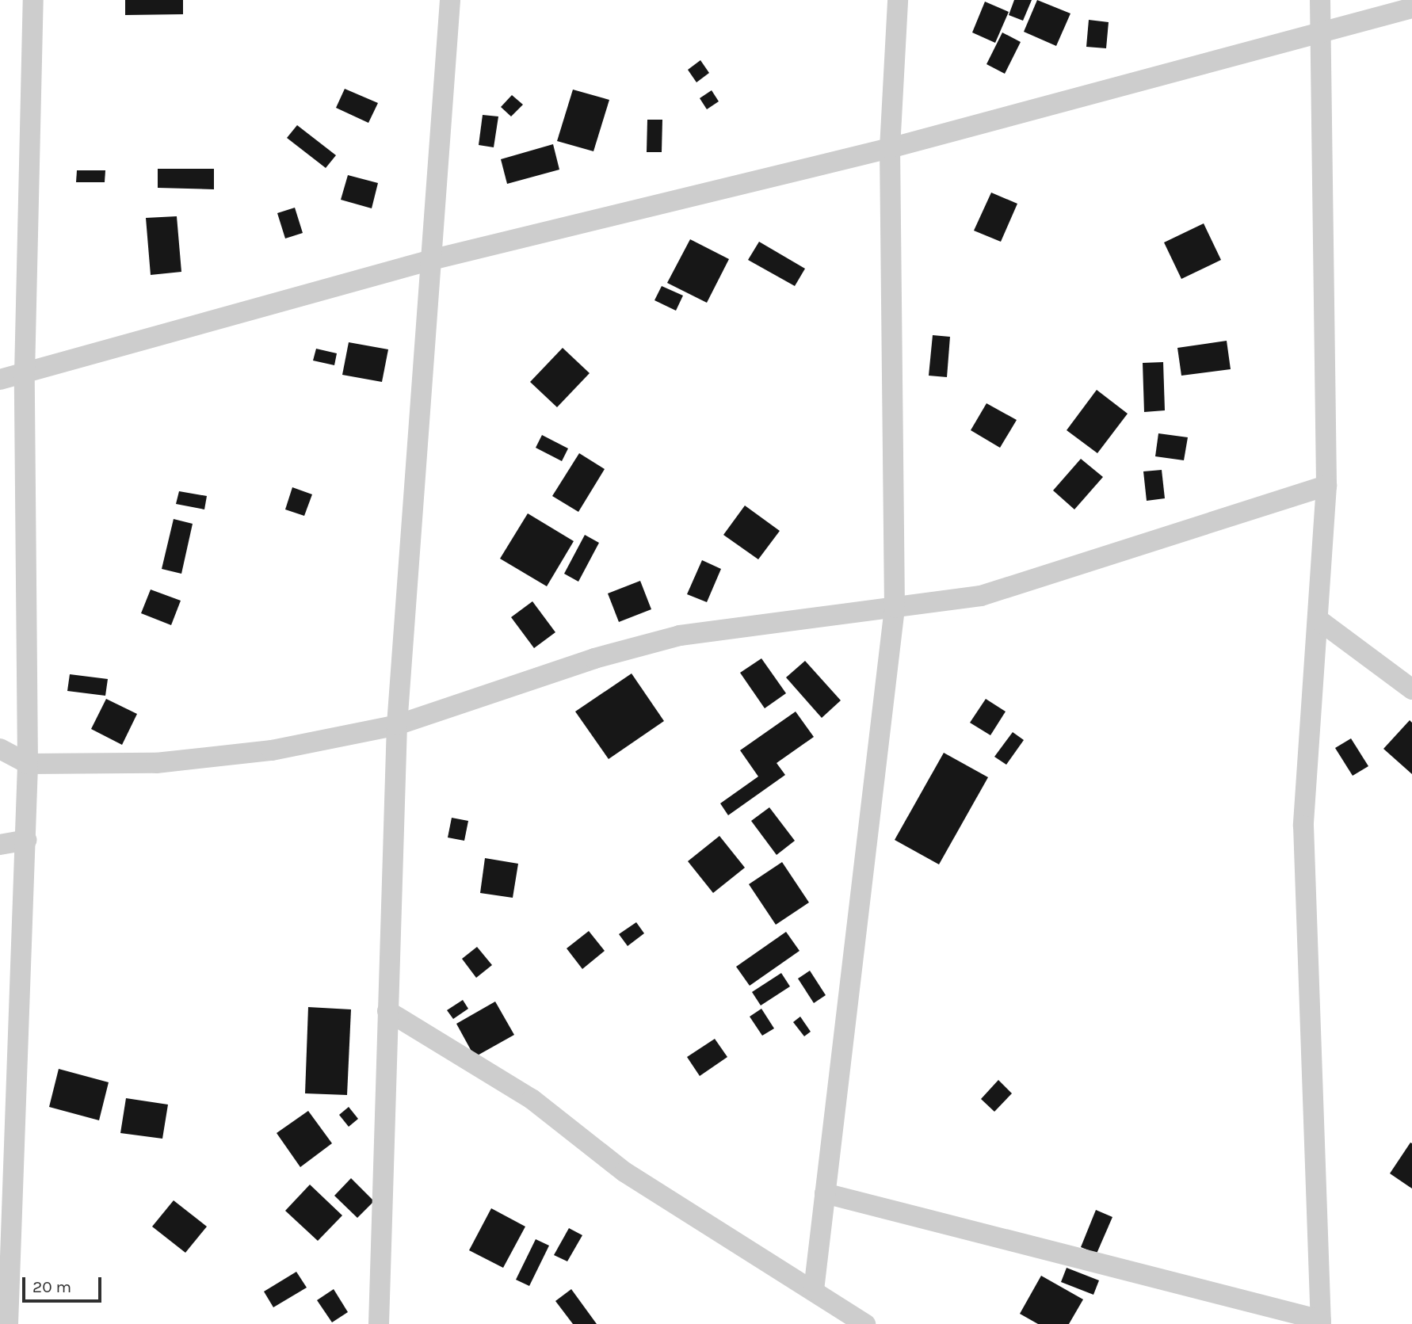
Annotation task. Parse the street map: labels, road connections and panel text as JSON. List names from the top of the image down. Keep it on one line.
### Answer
{"scale_bar":"20 m"}
